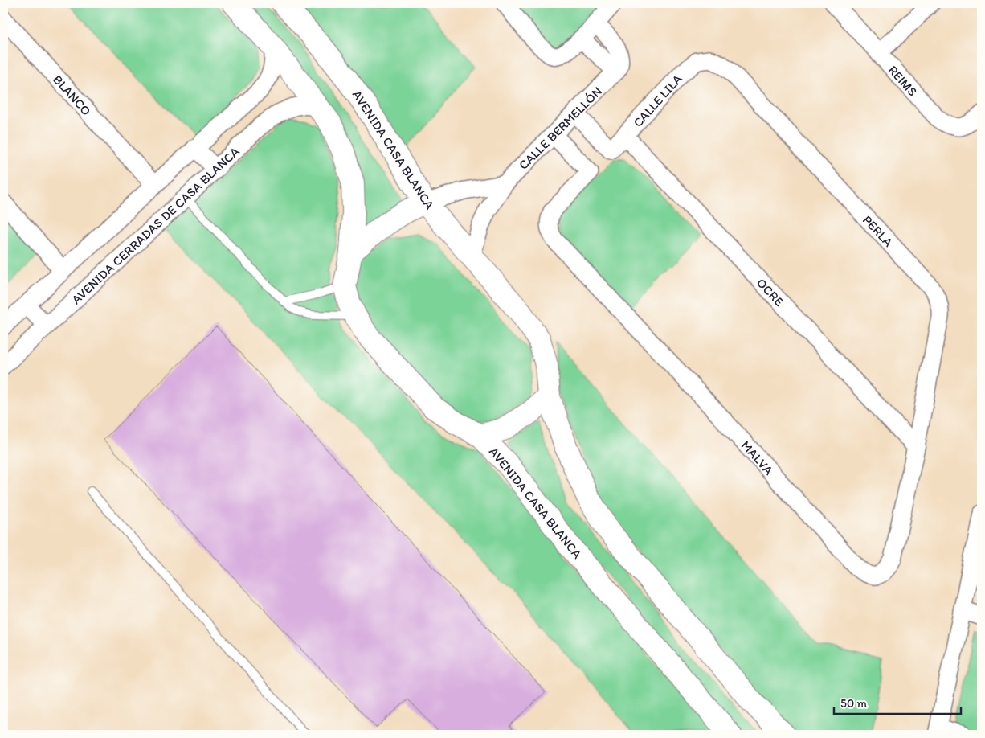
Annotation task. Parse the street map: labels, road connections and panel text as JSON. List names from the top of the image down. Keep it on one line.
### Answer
{"streets":{"street":["REIMS","BLANCO","CALLE LILA","CALLE BERMELLÓN","AVENIDA CASA BLANCA","AVENIDA CERRADAS DE CASA BLANCA","PERLA","OCRE","MALVA"]},"crossings":[["CALLE LILA","CALLE BERMELLÓN"],["CALLE LILA","PERLA"],["CALLE LILA","OCRE"],["CALLE BERMELLÓN","AVENIDA CASA BLANCA"],["CALLE BERMELLÓN","MALVA"],["AVENIDA CASA BLANCA","AVENIDA CERRADAS DE CASA BLANCA"],["PERLA","OCRE"],["PERLA","MALVA"],["OCRE","MALVA"]],"scale_bar":"50 m"}
